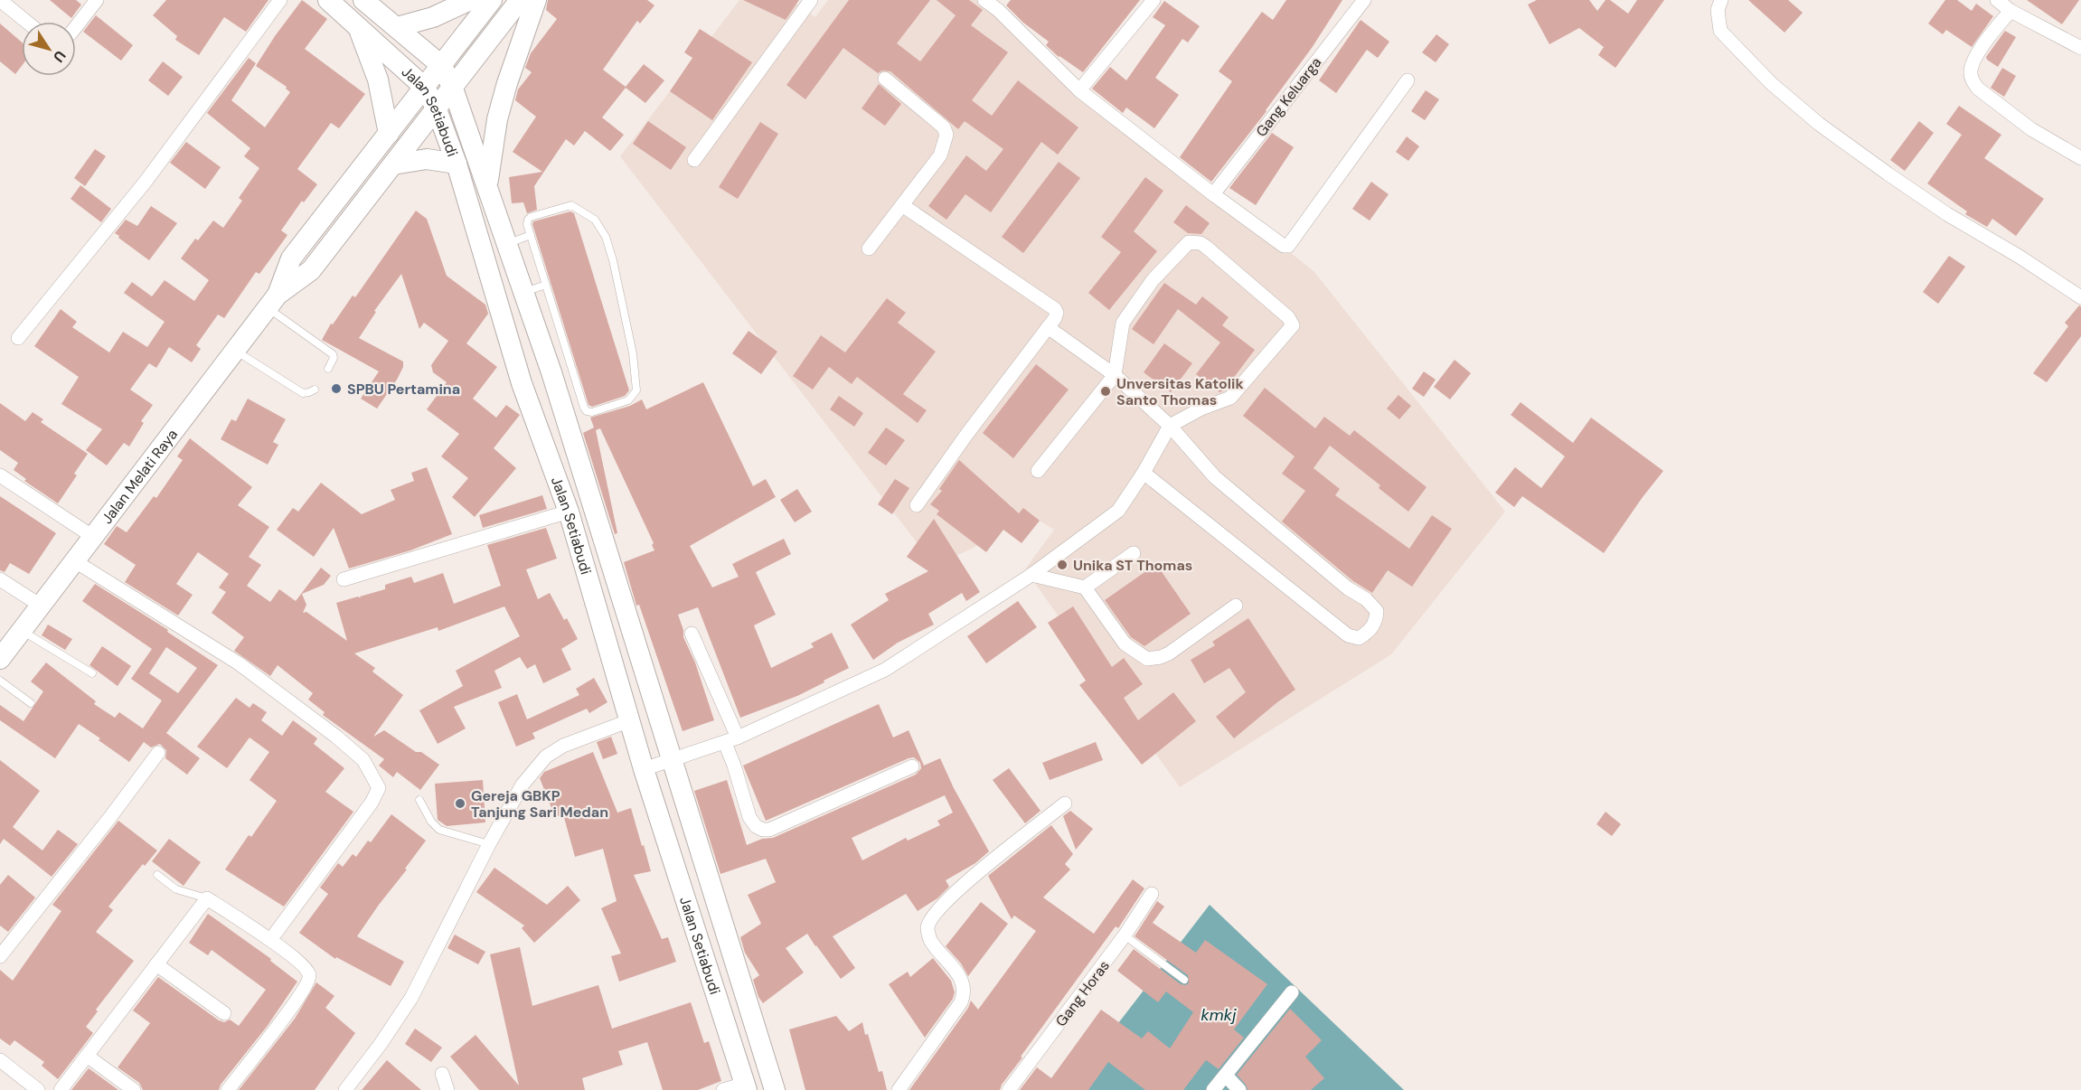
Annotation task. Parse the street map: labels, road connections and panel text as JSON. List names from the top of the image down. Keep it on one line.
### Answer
{"streets":{"main road":["Jalan Setiabudi","Jalan Melati Raya"],"street":["Gang Keluarga","Gang Horas"]},"crossings":[["Jalan Setiabudi","Jalan Melati Raya"]],"water":["kmkj"],"places":["SPBU Pertamina","Unversitas Katolik Santo Thomas","Unika ST Thomas","Gereja GBKP Tanjung Sari Medan"],"north":"bottom right"}
